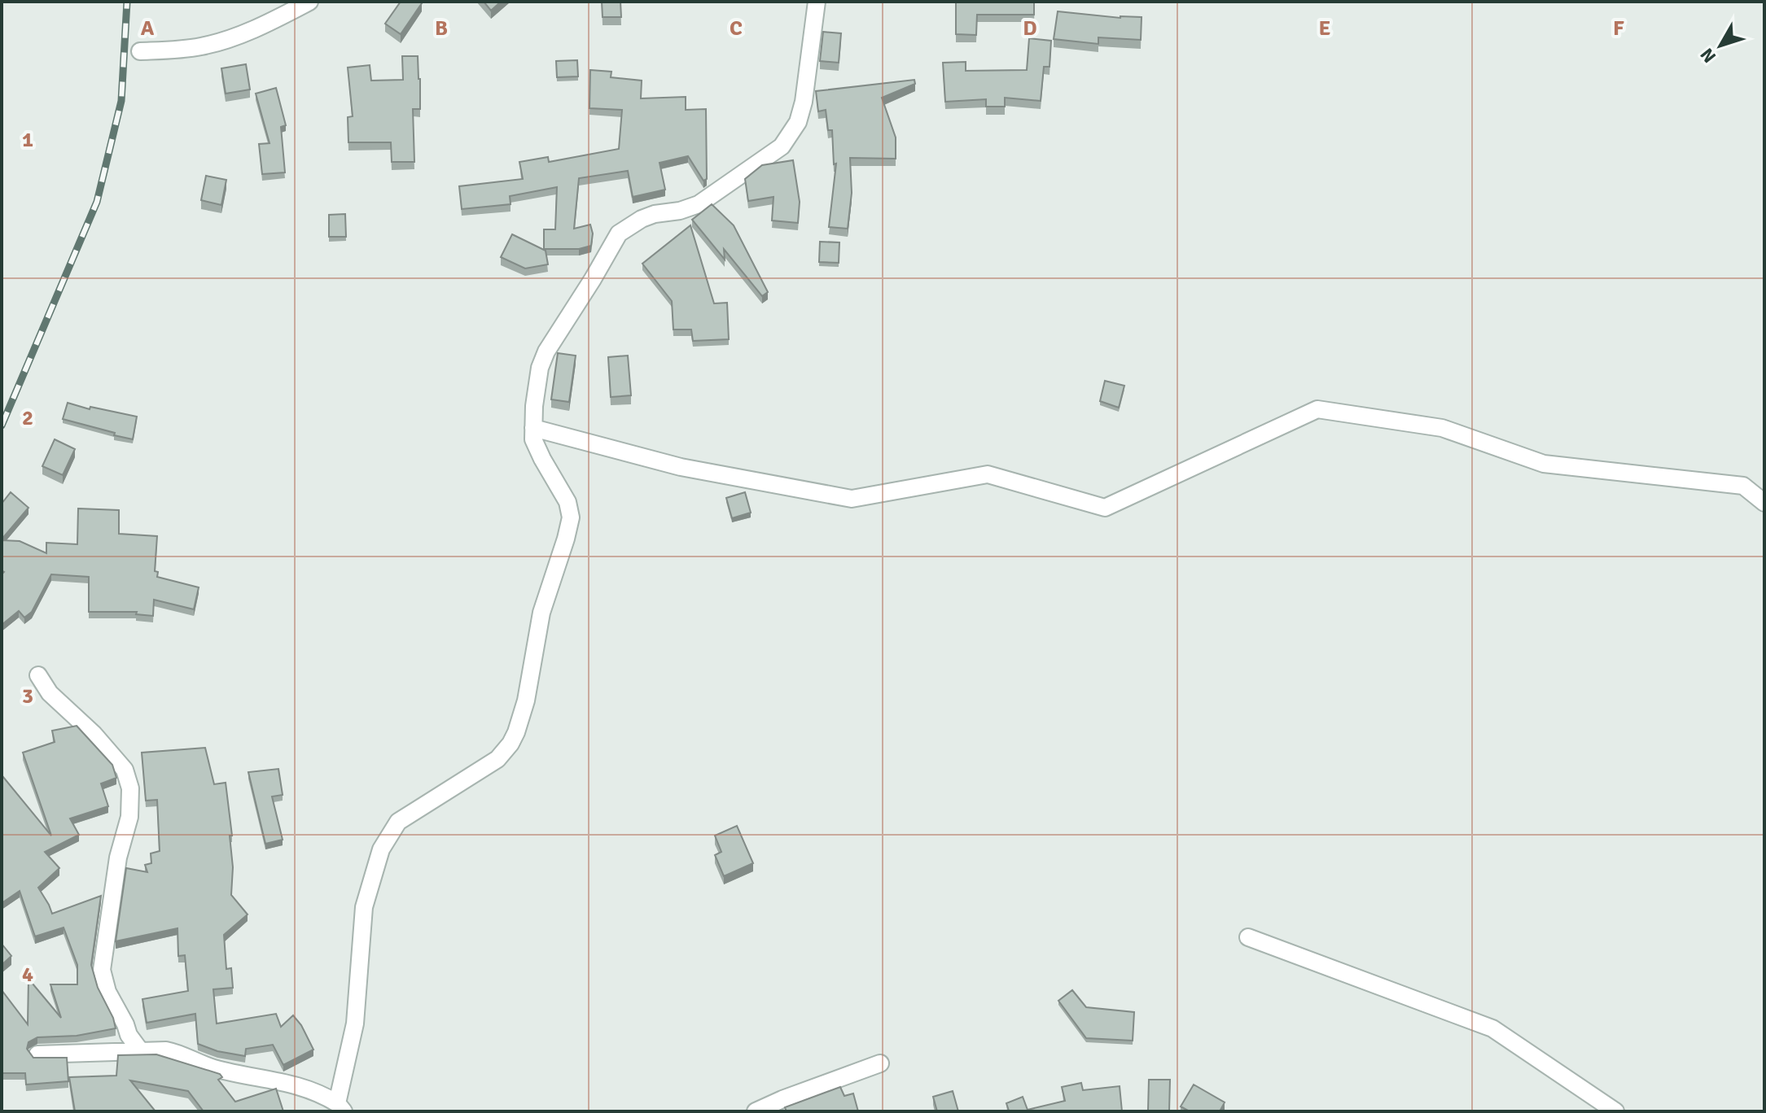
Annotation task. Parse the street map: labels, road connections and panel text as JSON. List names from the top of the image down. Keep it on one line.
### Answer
{"north":"bottom left","grid":{"columns":["A","B","C","D","E","F"],"rows":["1","2","3","4"]}}
